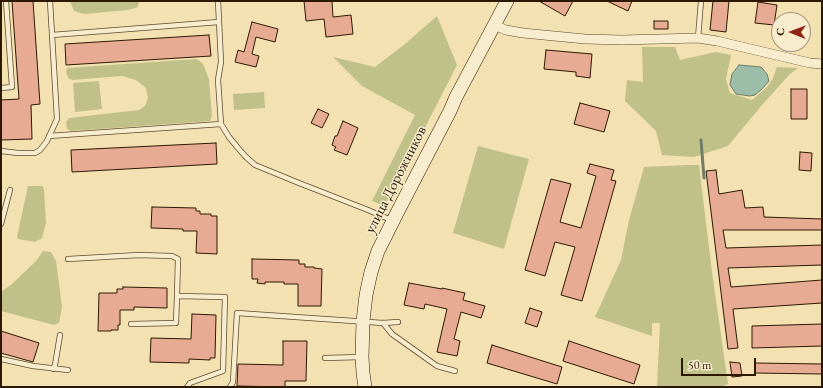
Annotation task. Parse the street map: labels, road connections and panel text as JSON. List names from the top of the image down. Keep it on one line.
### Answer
{"streets":{"main road":["улица Дорожников"]},"scale_bar":"50 m","north":"left"}
